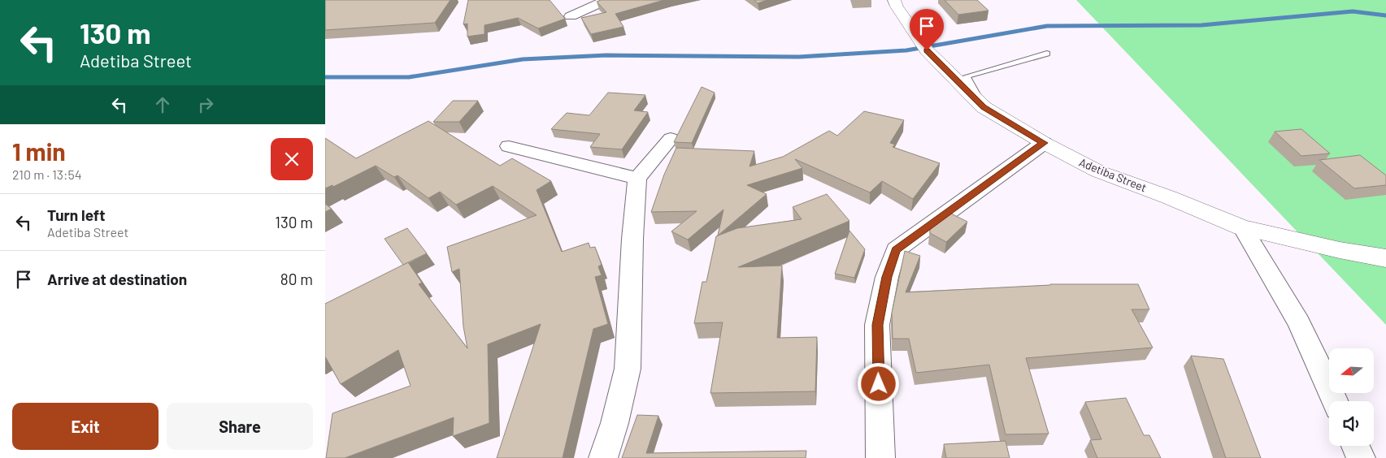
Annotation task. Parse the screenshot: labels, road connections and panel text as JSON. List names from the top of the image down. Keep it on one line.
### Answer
{"streets":{"street":["Adetiba Street"]},"north":"left","page":{"turn":["130 m","Adetiba Street"],"heading":["1 min","210 m · 13:54"],"list":[{"name":"Turn left","note":"Adetiba Street","value":"130 m"},{"name":"Arrive at destination","value":"80 m"}],"buttons":["Exit","Share"]}}
